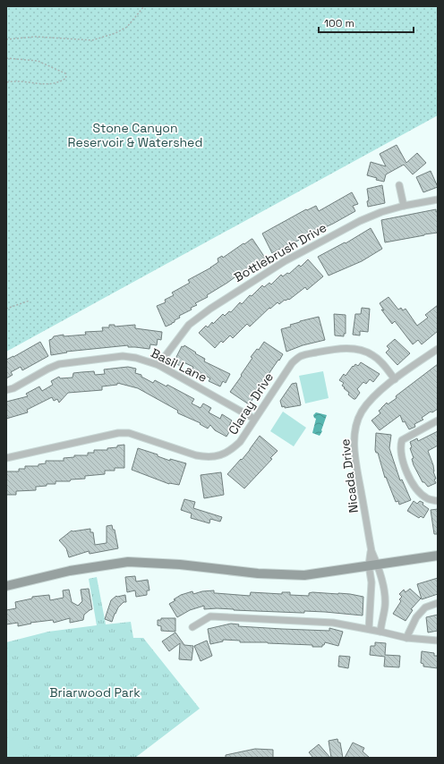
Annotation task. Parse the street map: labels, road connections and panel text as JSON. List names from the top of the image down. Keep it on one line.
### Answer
{"streets":{"street":["Bottlebrush Drive","Basil Lane","Claray Drive","Nicada Drive"]},"crossings":[["Bottlebrush Drive","Basil Lane"],["Basil Lane","Claray Drive"],["Claray Drive","Nicada Drive"]],"parks":["Stone Canyon Reservoir & Watershed","Briarwood Park"],"scale_bar":"100 m"}
